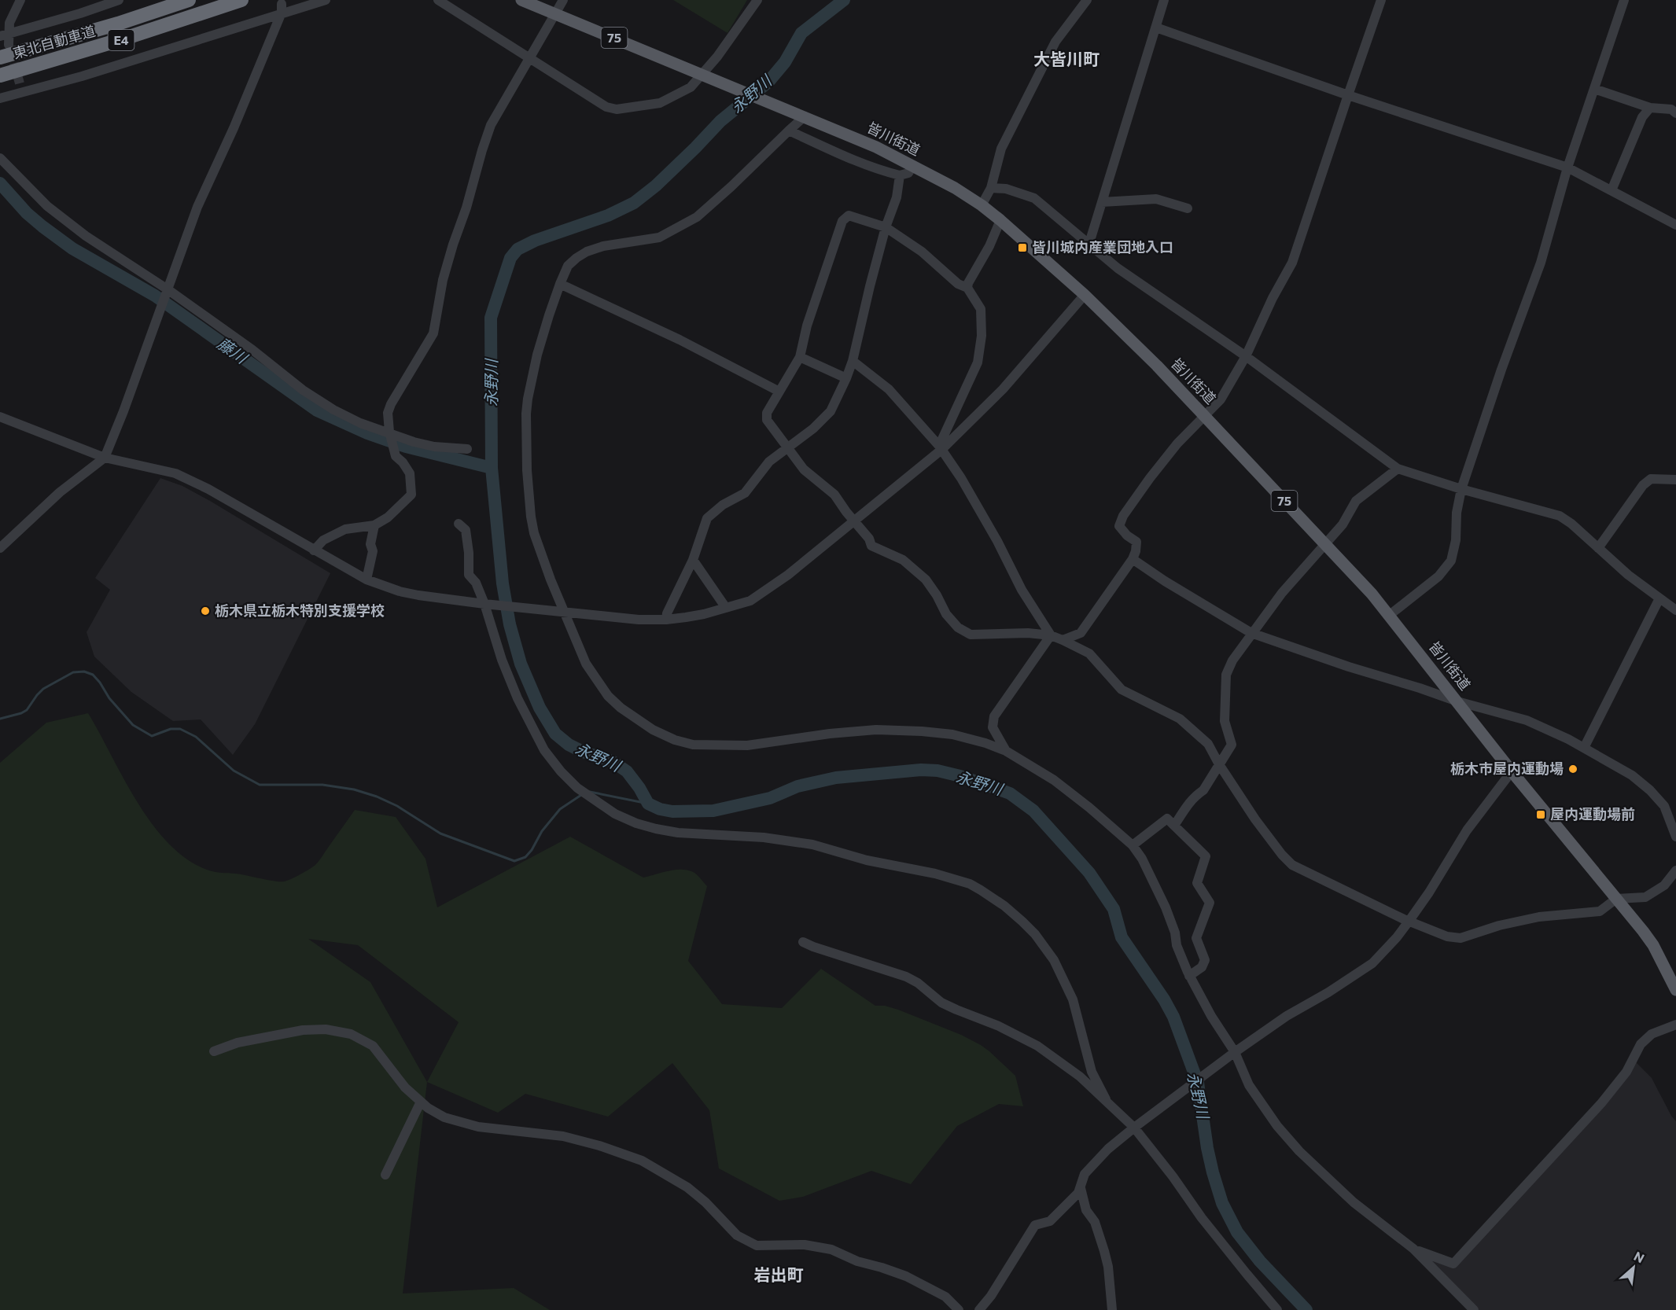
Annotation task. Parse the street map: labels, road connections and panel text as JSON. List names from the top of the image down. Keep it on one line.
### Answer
{"streets":{"highway":["E4","東北自動車道"],"main road":["75","皆川街道"]},"districts":["大皆川町","岩出町"],"water":["永野川","藤川"],"places":{"transit":["皆川城内産業団地入口","屋内運動場前"],"other":["栃木県立栃木特別支援学校","栃木市屋内運動場"]},"north":"top right"}
